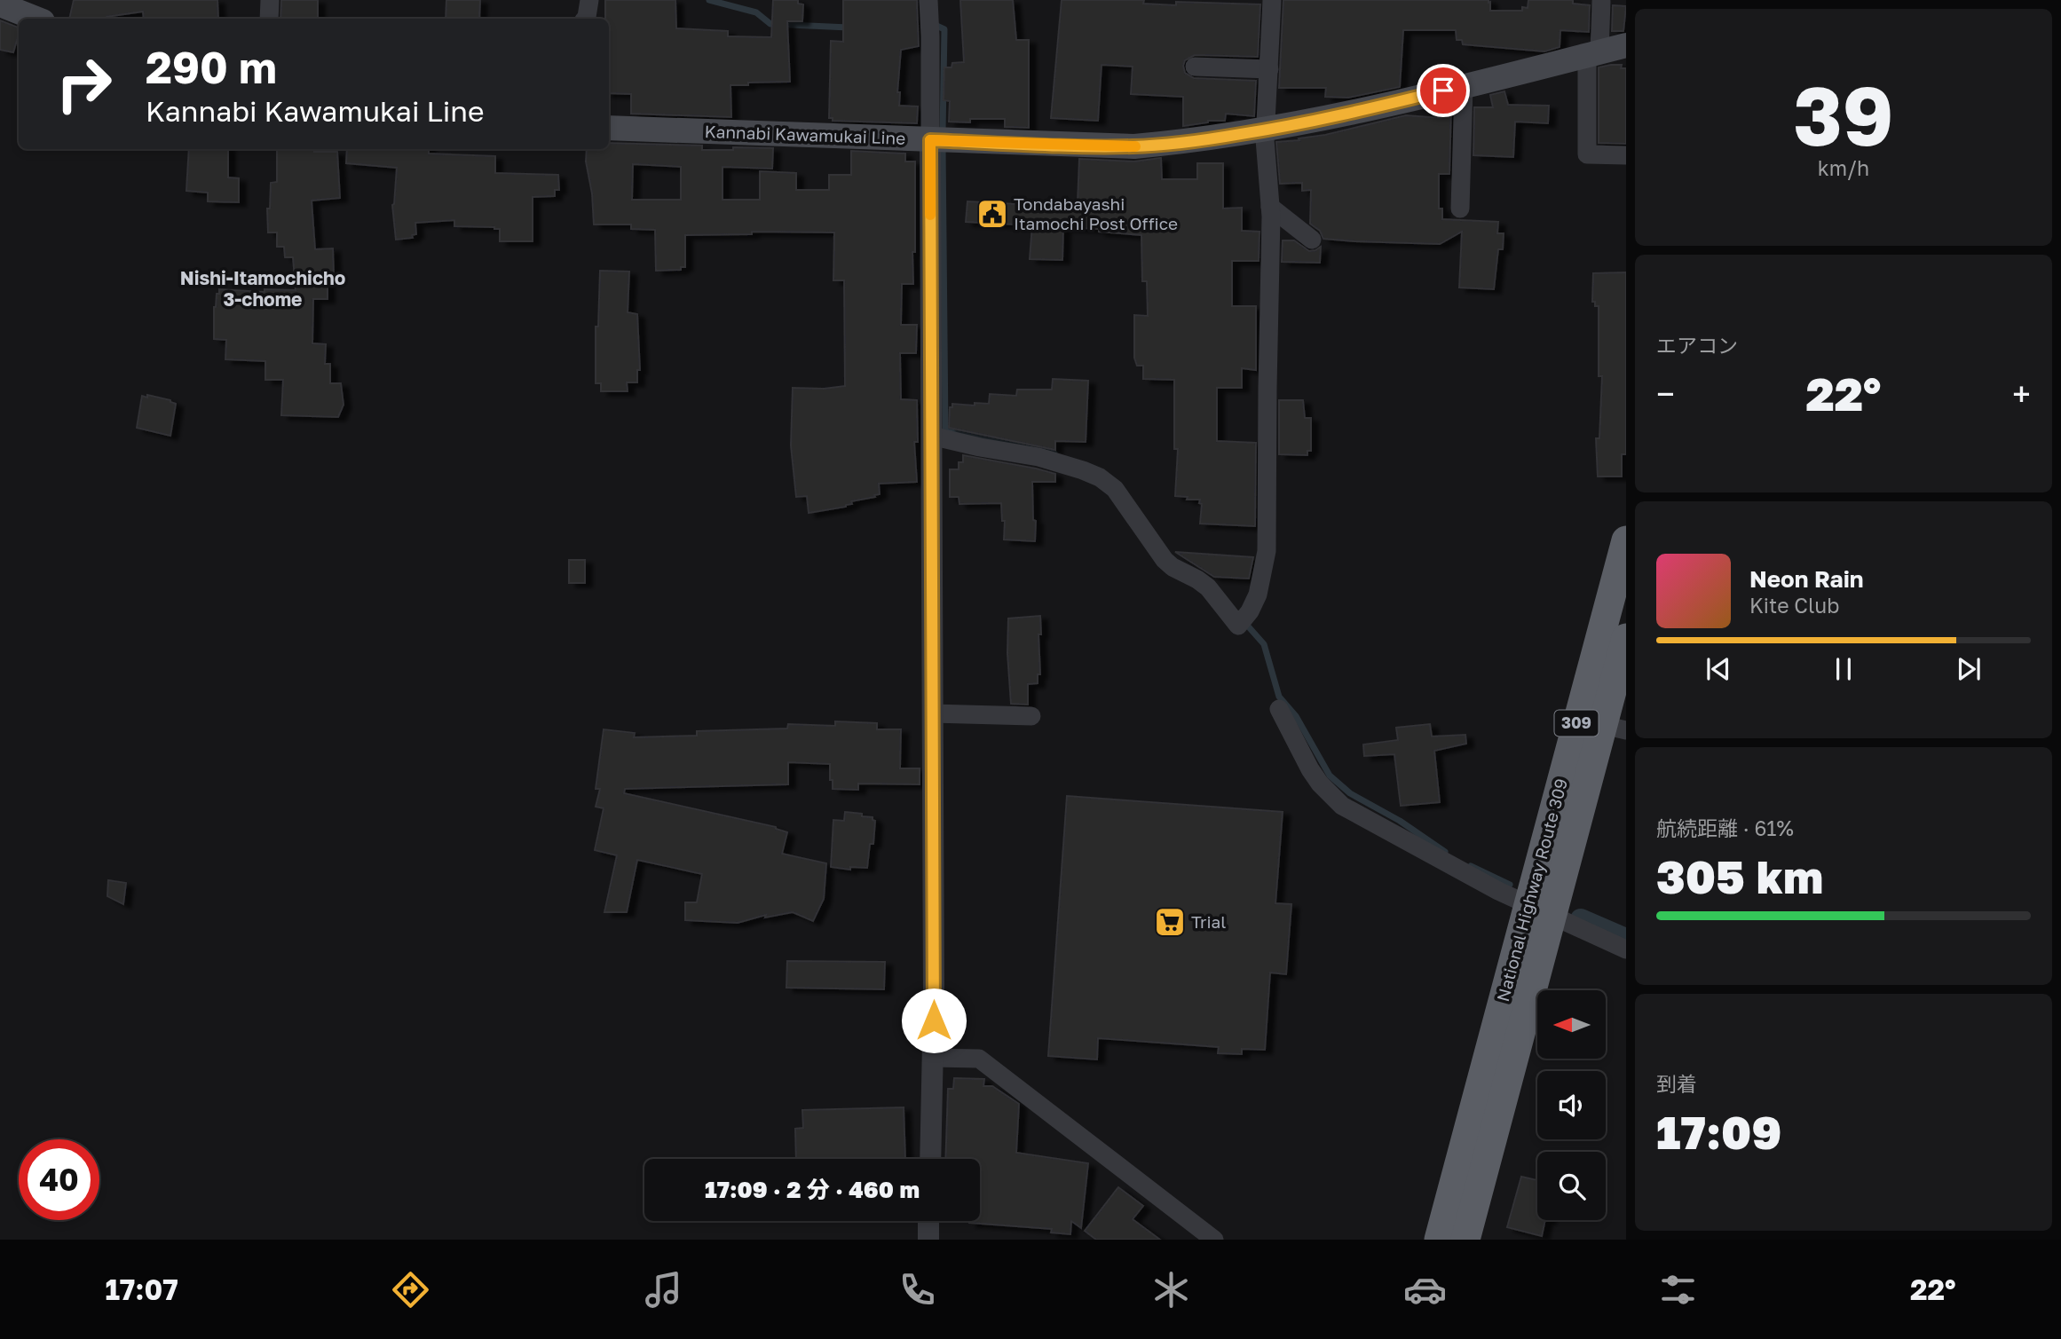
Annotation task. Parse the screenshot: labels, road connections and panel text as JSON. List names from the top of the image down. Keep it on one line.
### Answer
{"streets":{"highway":["309","National Highway Route 309"],"main road":["Kannabi Kawamukai Line"]},"districts":["Nishi-Itamochicho 3-chome"],"places":{"public building":["Tondabayashi Itamochi Post Office"],"supermarket":["Trial"]},"north":"left","page":{"tile":[["39","km/h"],"エアコン",["航続距離 · 61%","305 km"],["到着","17:09"]],"turn":["290 m","Kannabi Kawamukai Line"],"heat":["−","22°","+"],"song":["Neon Rain","Kite Club"],"limit":"40","trip":"17:09 · 2 分 · 460 m","tabs":["17:07","22°"]}}
